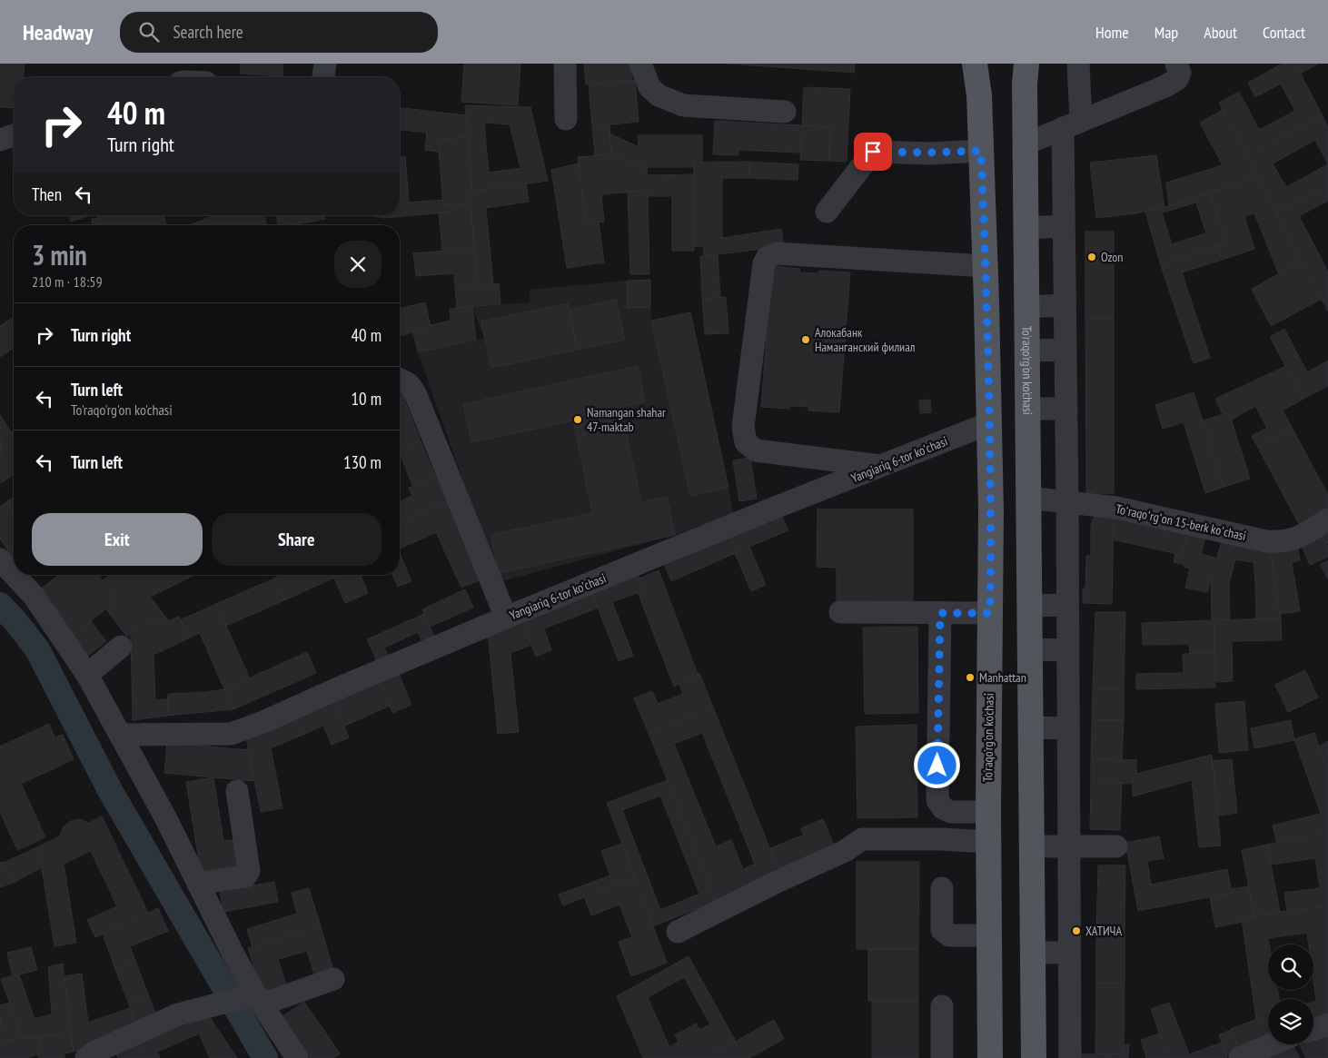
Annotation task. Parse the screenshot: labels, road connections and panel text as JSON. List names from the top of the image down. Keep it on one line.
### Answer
{"streets":{"main road":["To'raqo'rg'on ko'chasi"],"street":["Yangiаriq 6-tor koʼchasi","Toʻraqoʻrgʻon 15-berk koʻchasi"]},"crossings":[["To'raqo'rg'on ko'chasi","Yangiаriq 6-tor koʼchasi"],["To'raqo'rg'on ko'chasi","Toʻraqoʻrgʻon 15-berk koʻchasi"]],"places":["Ozon","Алокабанк Наманганский филиал","Namangan shahar 47-maktab","Manhattan","ХАТИЧА"],"page":{"header":"Headway","search":"Search here","nav":["Home","Map","About","Contact"],"turn":["40 m","Turn right"],"then":"Then","heading":["3 min","210 m · 18:59"],"list":[{"name":"Turn right","value":"40 m"},{"name":"Turn left","note":"To'raqo'rg'on ko'chasi","value":"10 m"},{"name":"Turn left","value":"130 m"}],"buttons":["Exit","Share"]}}
